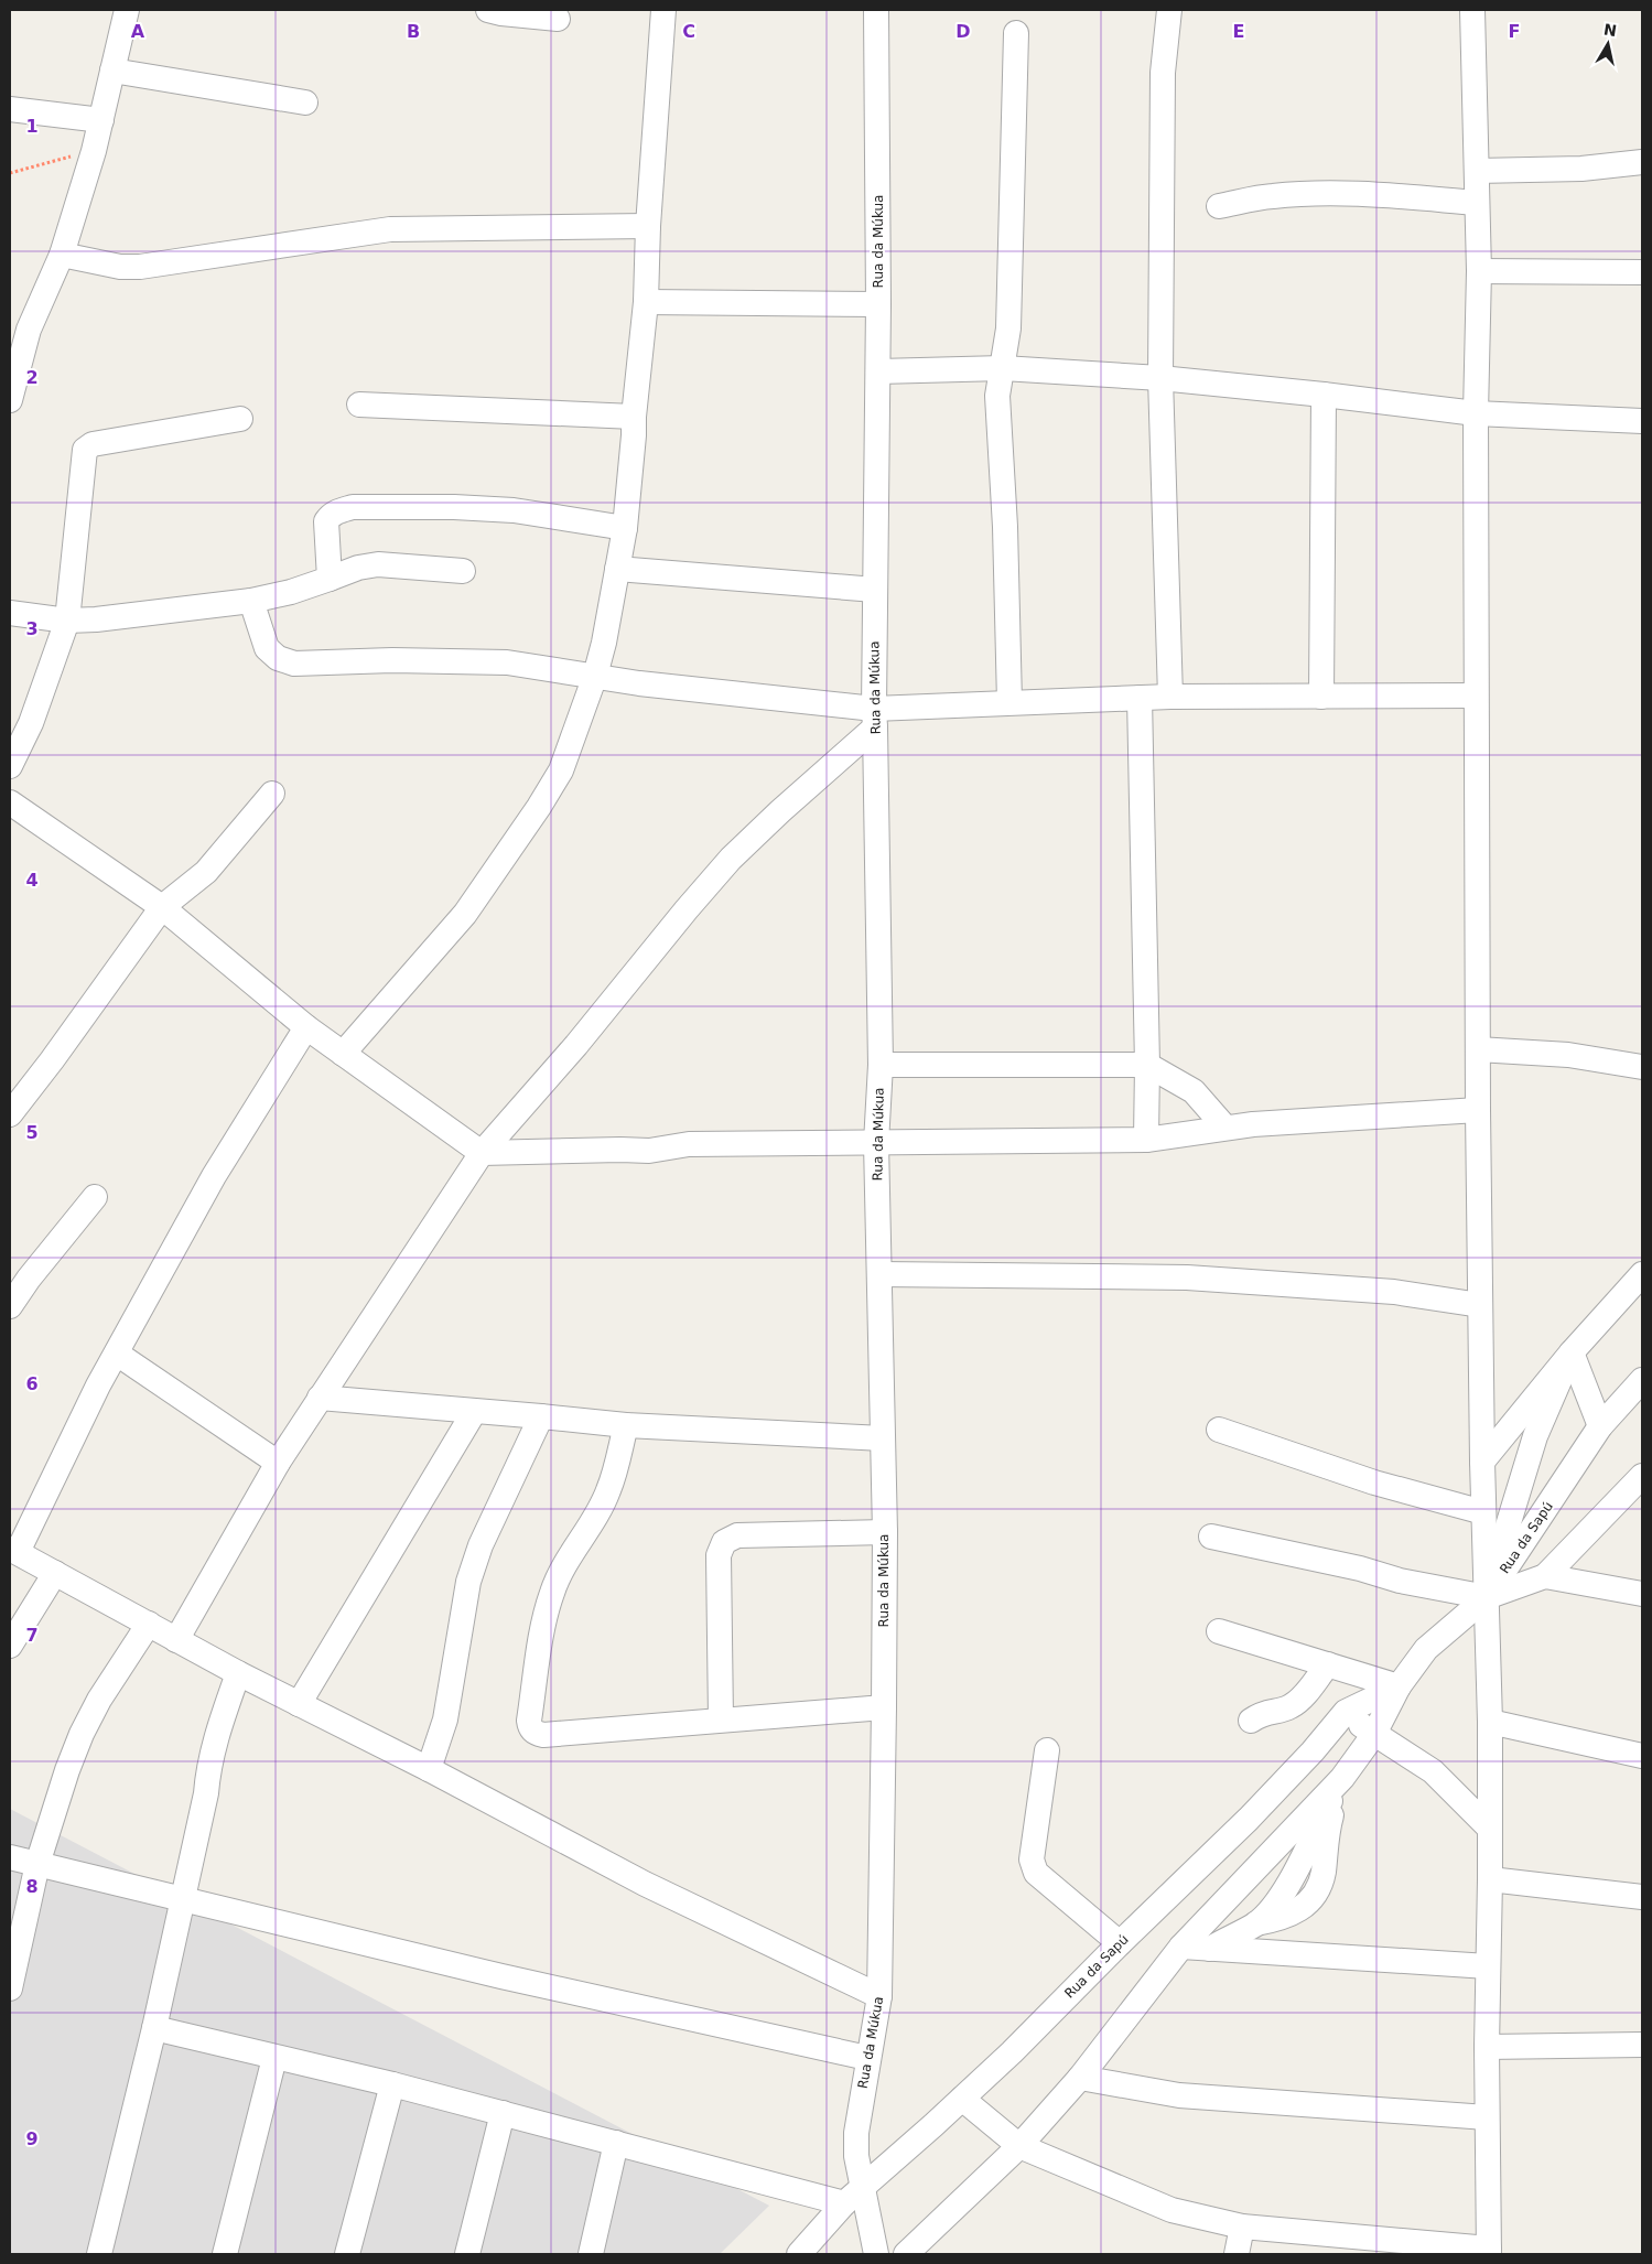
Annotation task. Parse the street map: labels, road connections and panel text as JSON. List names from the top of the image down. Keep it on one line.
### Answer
{"streets":{"street":["Rua da Múkua","Rua da Sapú"]},"crossings":[["Rua da Múkua","Rua da Sapú"]],"north":"top","grid":{"columns":["A","B","C","D","E","F"],"rows":["1","2","3","4","5","6","7","8","9"]}}
